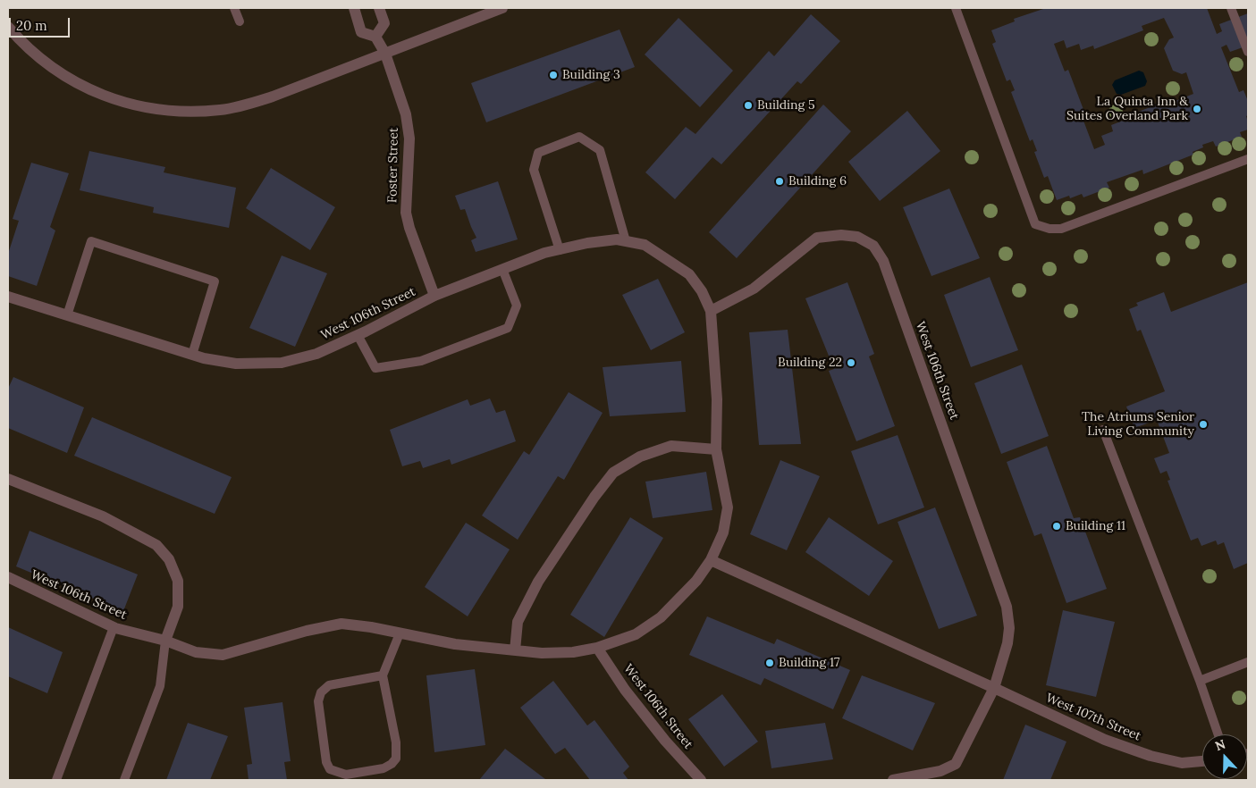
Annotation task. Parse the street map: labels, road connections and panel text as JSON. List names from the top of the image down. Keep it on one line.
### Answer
{"streets":{"street":["Foster Street","West 106th Street","West 107th Street"]},"crossings":[["Foster Street","West 106th Street"],["West 106th Street","West 107th Street"]],"places":["Building 3","Building 5","La Quinta Inn & Suites Overland Park","Building 6","Building 22","The Atriums Senior Living Community","Building 11","Building 17"],"scale_bar":"20 m","north":"top"}
